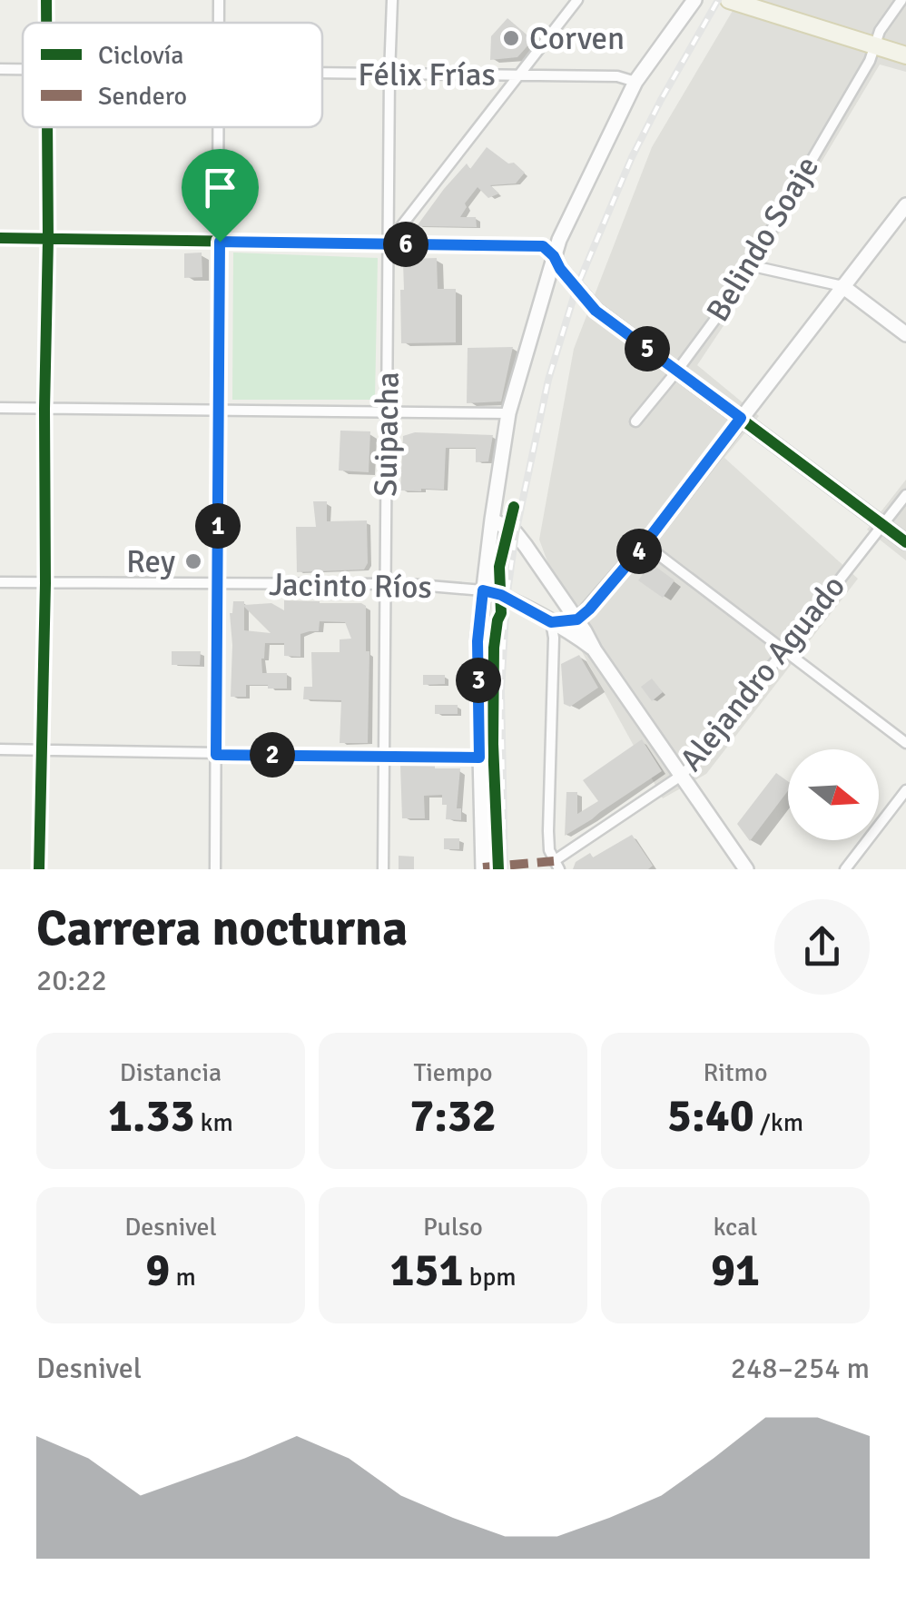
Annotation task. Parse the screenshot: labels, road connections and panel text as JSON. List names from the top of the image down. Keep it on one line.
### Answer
{"streets":{"street":["Félix Frías","Belindo Soaje","Suipacha","Jacinto Ríos","Alejandro Aguado"]},"crossings":[["Félix Frías","Suipacha"],["Suipacha","Jacinto Ríos"]],"places":["Corven","Rey"],"legend":["Ciclovía","Sendero"],"north":"right","page":{"pins":["6","5","1","4","3","2"],"heading":["Carrera nocturna","20:22"],"stats":[["Distancia","1.33 km"],["Tiempo","7:32"],["Ritmo","5:40 /km"],["Desnivel","9 m"],["Pulso","151 bpm"],["kcal","91"]],"chart":["Desnivel","248–254 m"]}}
